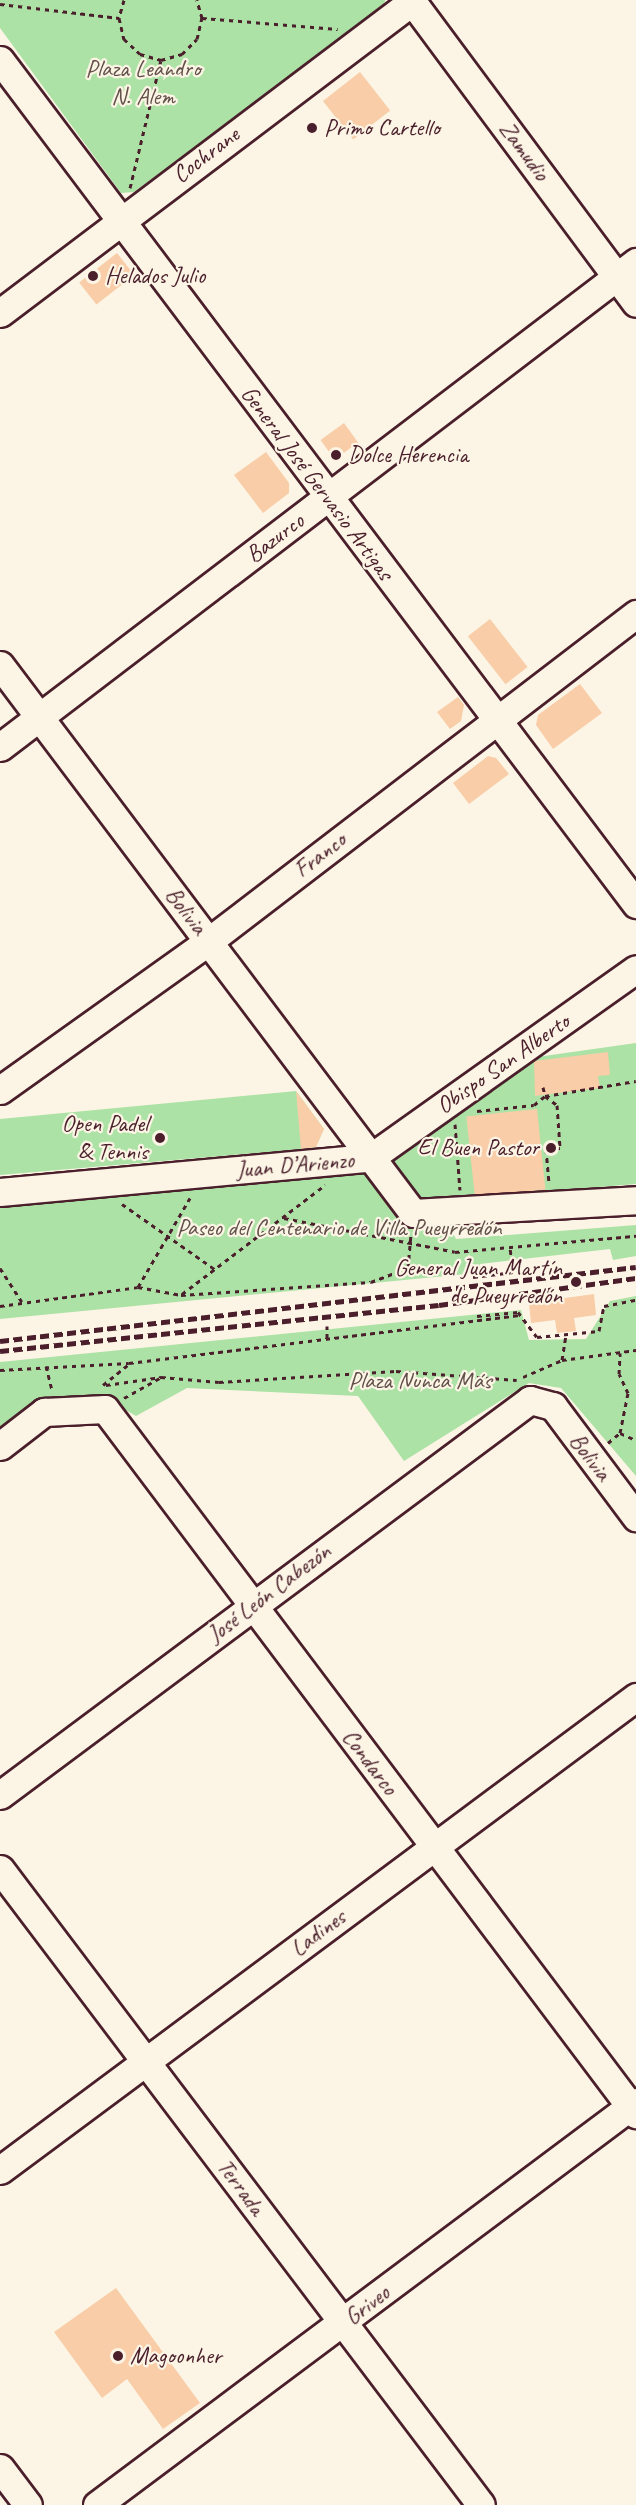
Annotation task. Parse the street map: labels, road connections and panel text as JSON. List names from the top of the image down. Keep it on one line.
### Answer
{"streets":{"street":["Zamudio","Cochrane","General José Gervasio Artigas","Bazurco","Franco","Bolivia","Obispo San Alberto","Juan D’Arienzo","José León Cabezón","Condarco","Ladines","Terrada","Griveo"]},"crossings":[["Zamudio","Cochrane"],["Zamudio","Bazurco"],["Cochrane","General José Gervasio Artigas"],["General José Gervasio Artigas","Bazurco"],["General José Gervasio Artigas","Franco"],["Bazurco","Bolivia"],["Franco","Bolivia"],["Bolivia","Obispo San Alberto"],["Bolivia","Juan D’Arienzo"],["Bolivia","José León Cabezón"],["Obispo San Alberto","Juan D’Arienzo"],["José León Cabezón","Condarco"],["Condarco","Ladines"],["Condarco","Griveo"],["Ladines","Terrada"],["Terrada","Griveo"]],"parks":["Plaza Leandro N. Alem","Paseo del Centenario de Villa Pueyrredón","Plaza Nunca Más"],"places":["Primo Cartello","Helados Julio","Dolce Herencia","Open Padel & Tennis","El Buen Pastor","General Juan Martín de Pueyrredón","Magoonher"]}
